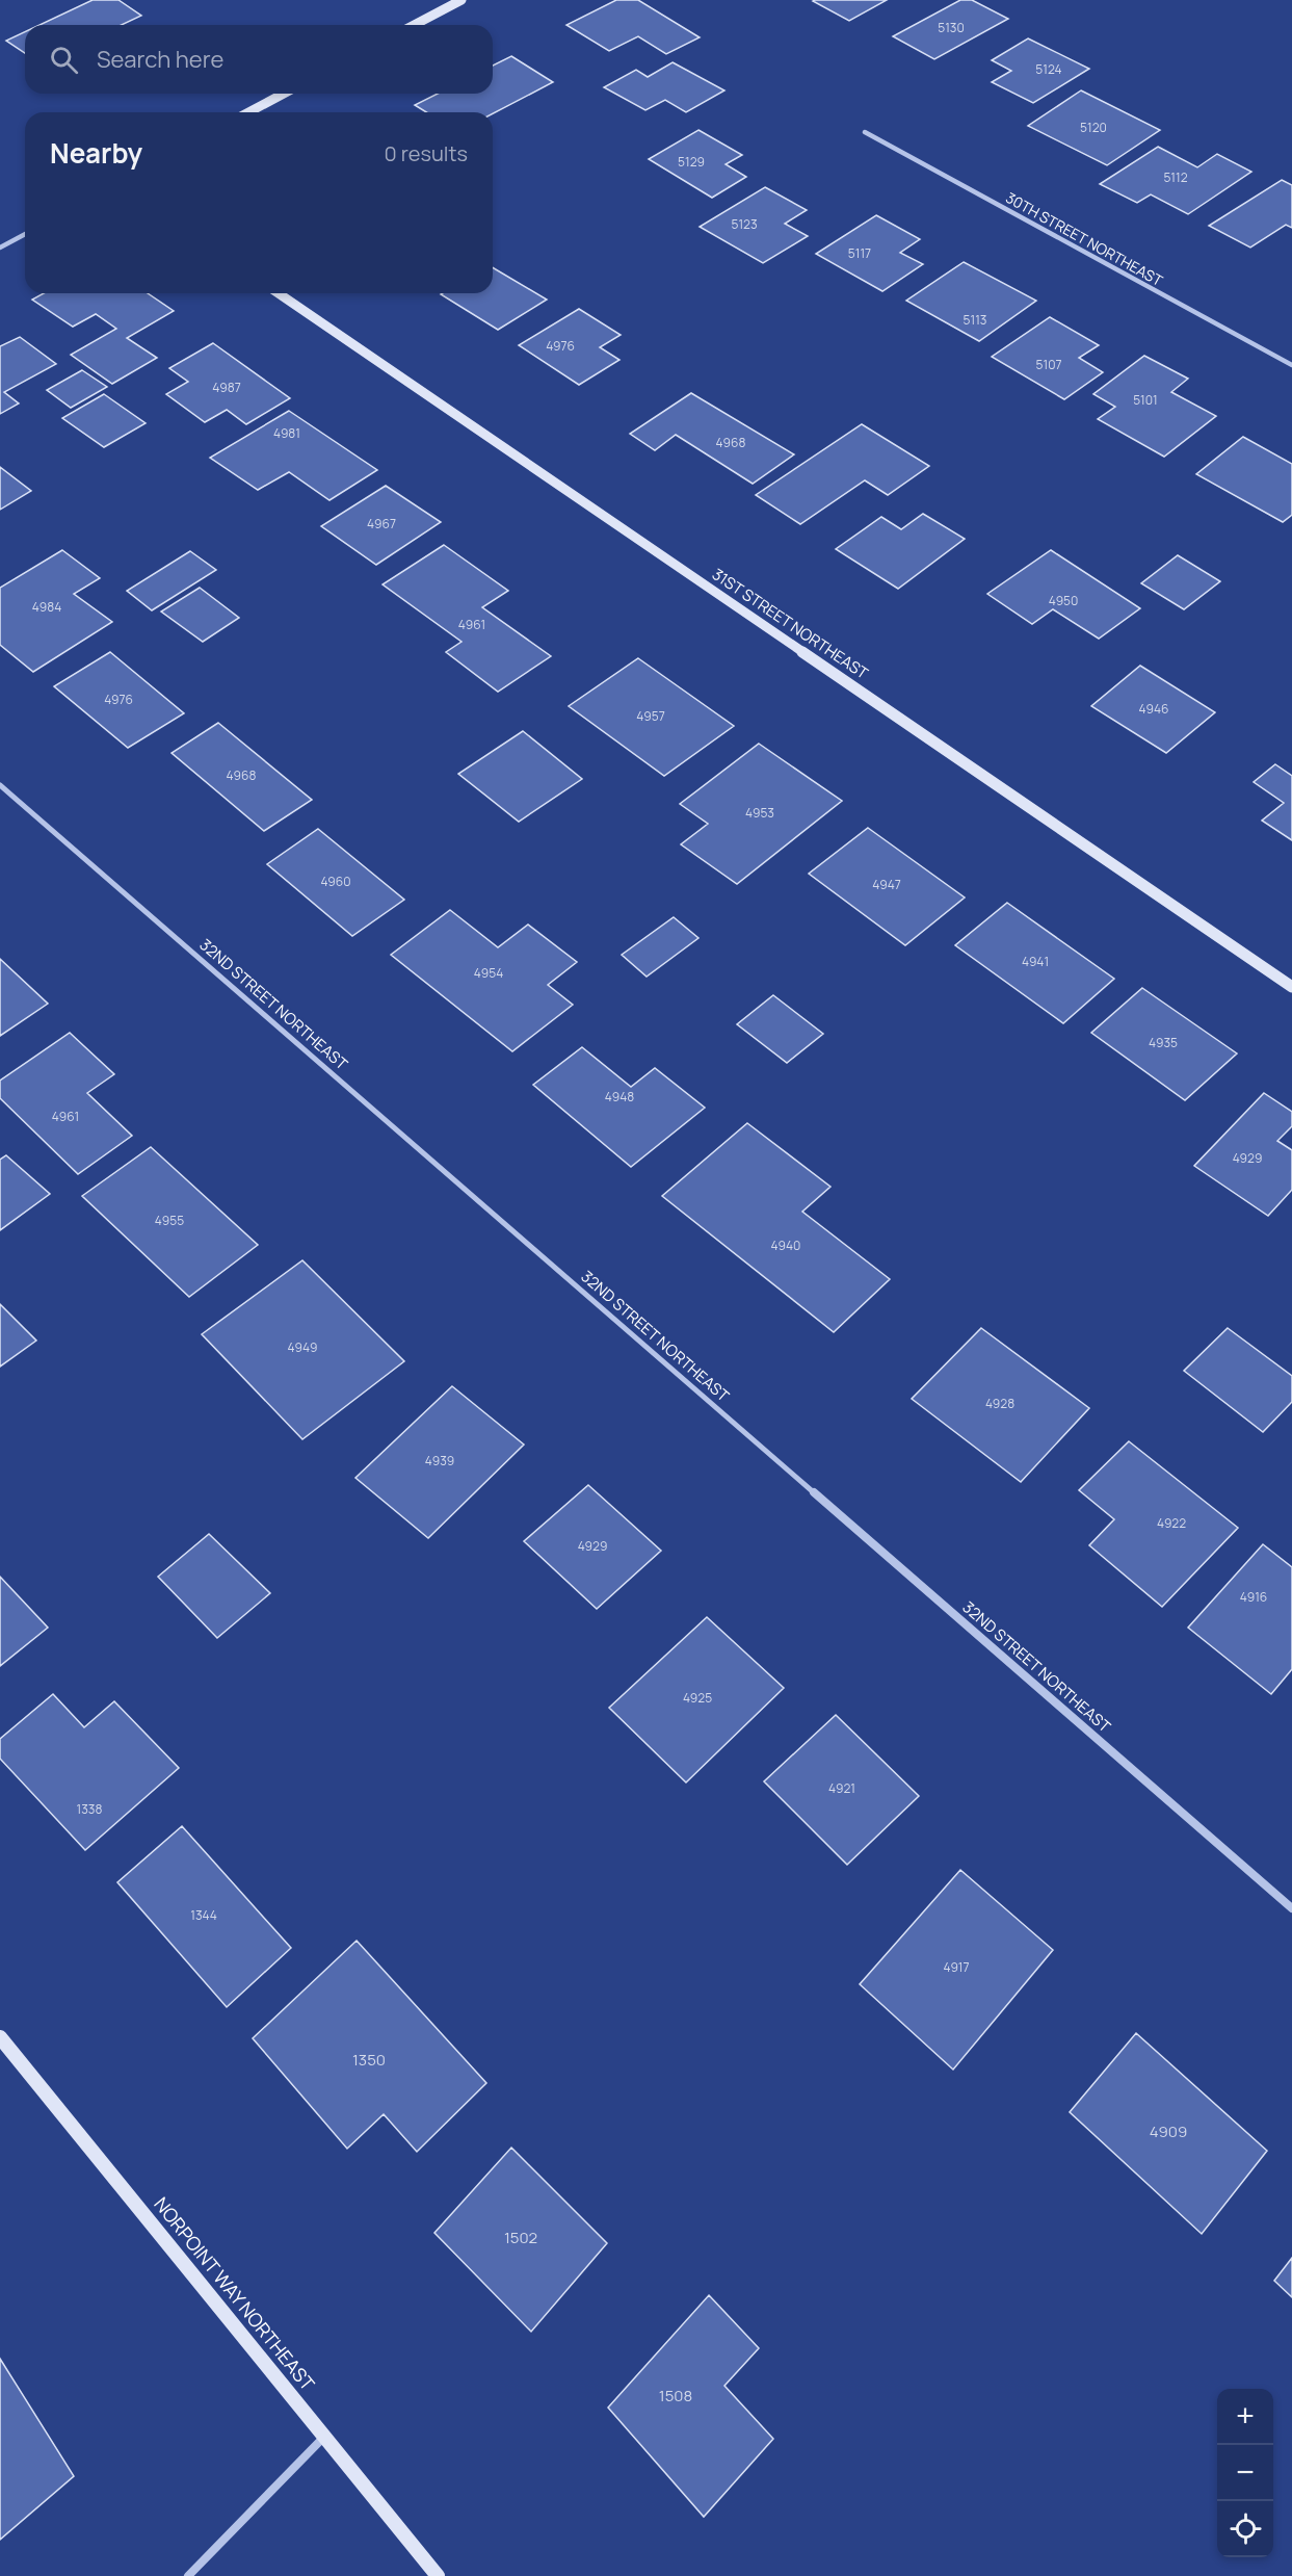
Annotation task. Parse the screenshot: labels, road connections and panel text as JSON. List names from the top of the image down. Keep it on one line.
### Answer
{"streets":{"street":["30TH STREET NORTHEAST","31ST STREET NORTHEAST","32ND STREET NORTHEAST","NORPOINT WAY NORTHEAST"]},"house_numbers":["5130","5124","5120","5129","5112","5123","5117","5113","4976","5107","4987","5101","4981","4968","4967","4950","4984","4961","4976","4946","4957","4968","4953","4960","4947","4941","4954","4935","4948","4961","4929","4955","4940","4949","4928","4939","4922","4929","4916","4925","4921","1338","1344","4917","1350","4909","1502","1508"],"page":{"search":"Search here","heading":["Nearby","0 results"],"map_buttons":["+","−"]}}
